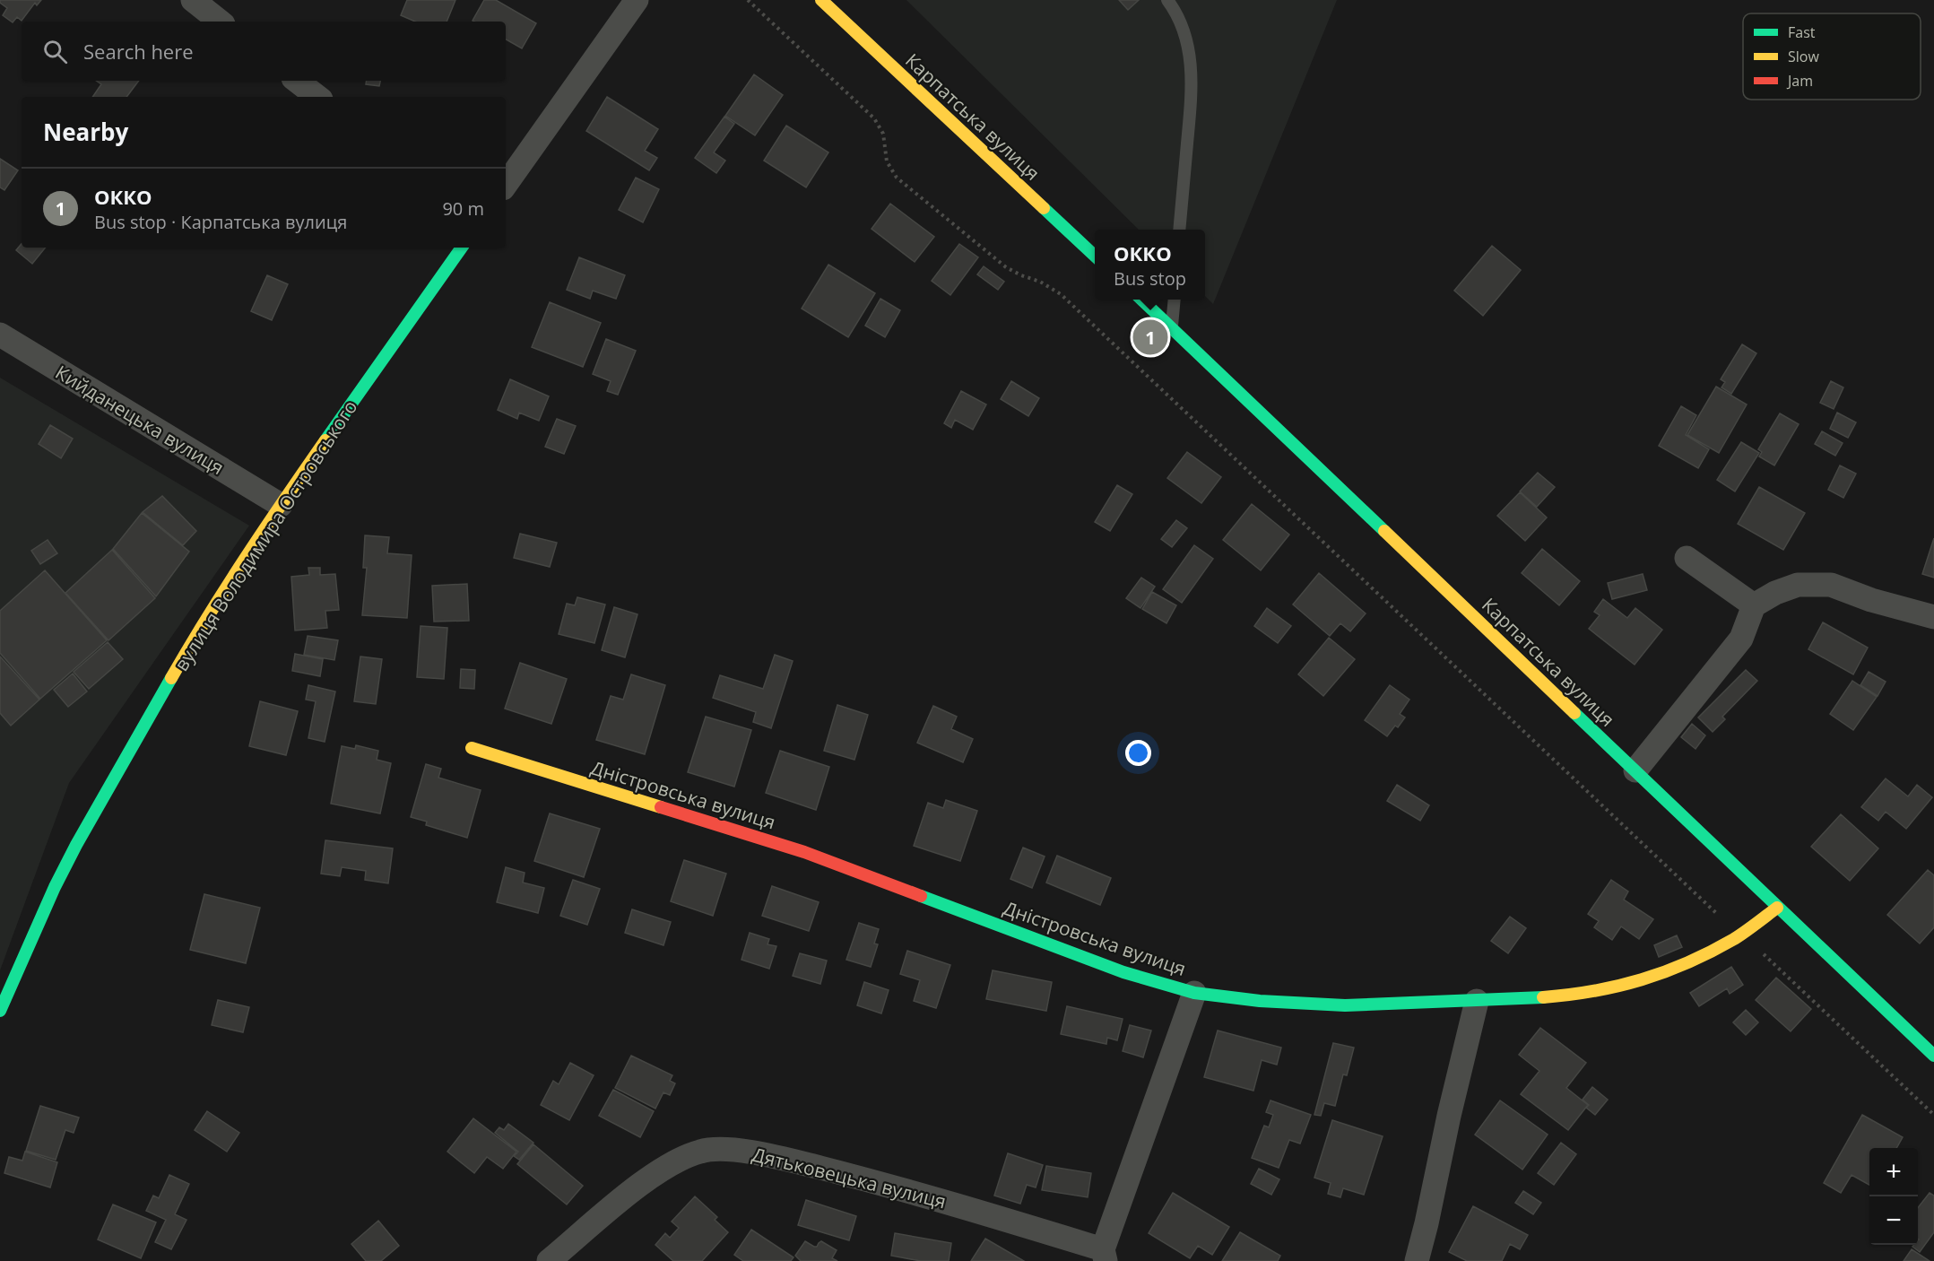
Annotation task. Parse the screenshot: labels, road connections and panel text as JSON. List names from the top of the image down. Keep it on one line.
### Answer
{"streets":{"street":["Карпатська вулиця","Кийданецька вулиця","вулиця Володимира Островського","Дністровська вулиця","Дятьковецька вулиця"]},"crossings":[["Карпатська вулиця","Дністровська вулиця"],["Кийданецька вулиця","вулиця Володимира Островського"]],"legend":["Fast","Slow","Jam"],"page":{"search":"Search here","heading":"Nearby","list":[{"mark":"1","name":"ОККО","note":"Bus stop · Карпатська вулиця","value":"90 m"}],"popup":["ОККО","Bus stop"],"pins":"1","map_buttons":["+","−"]}}
